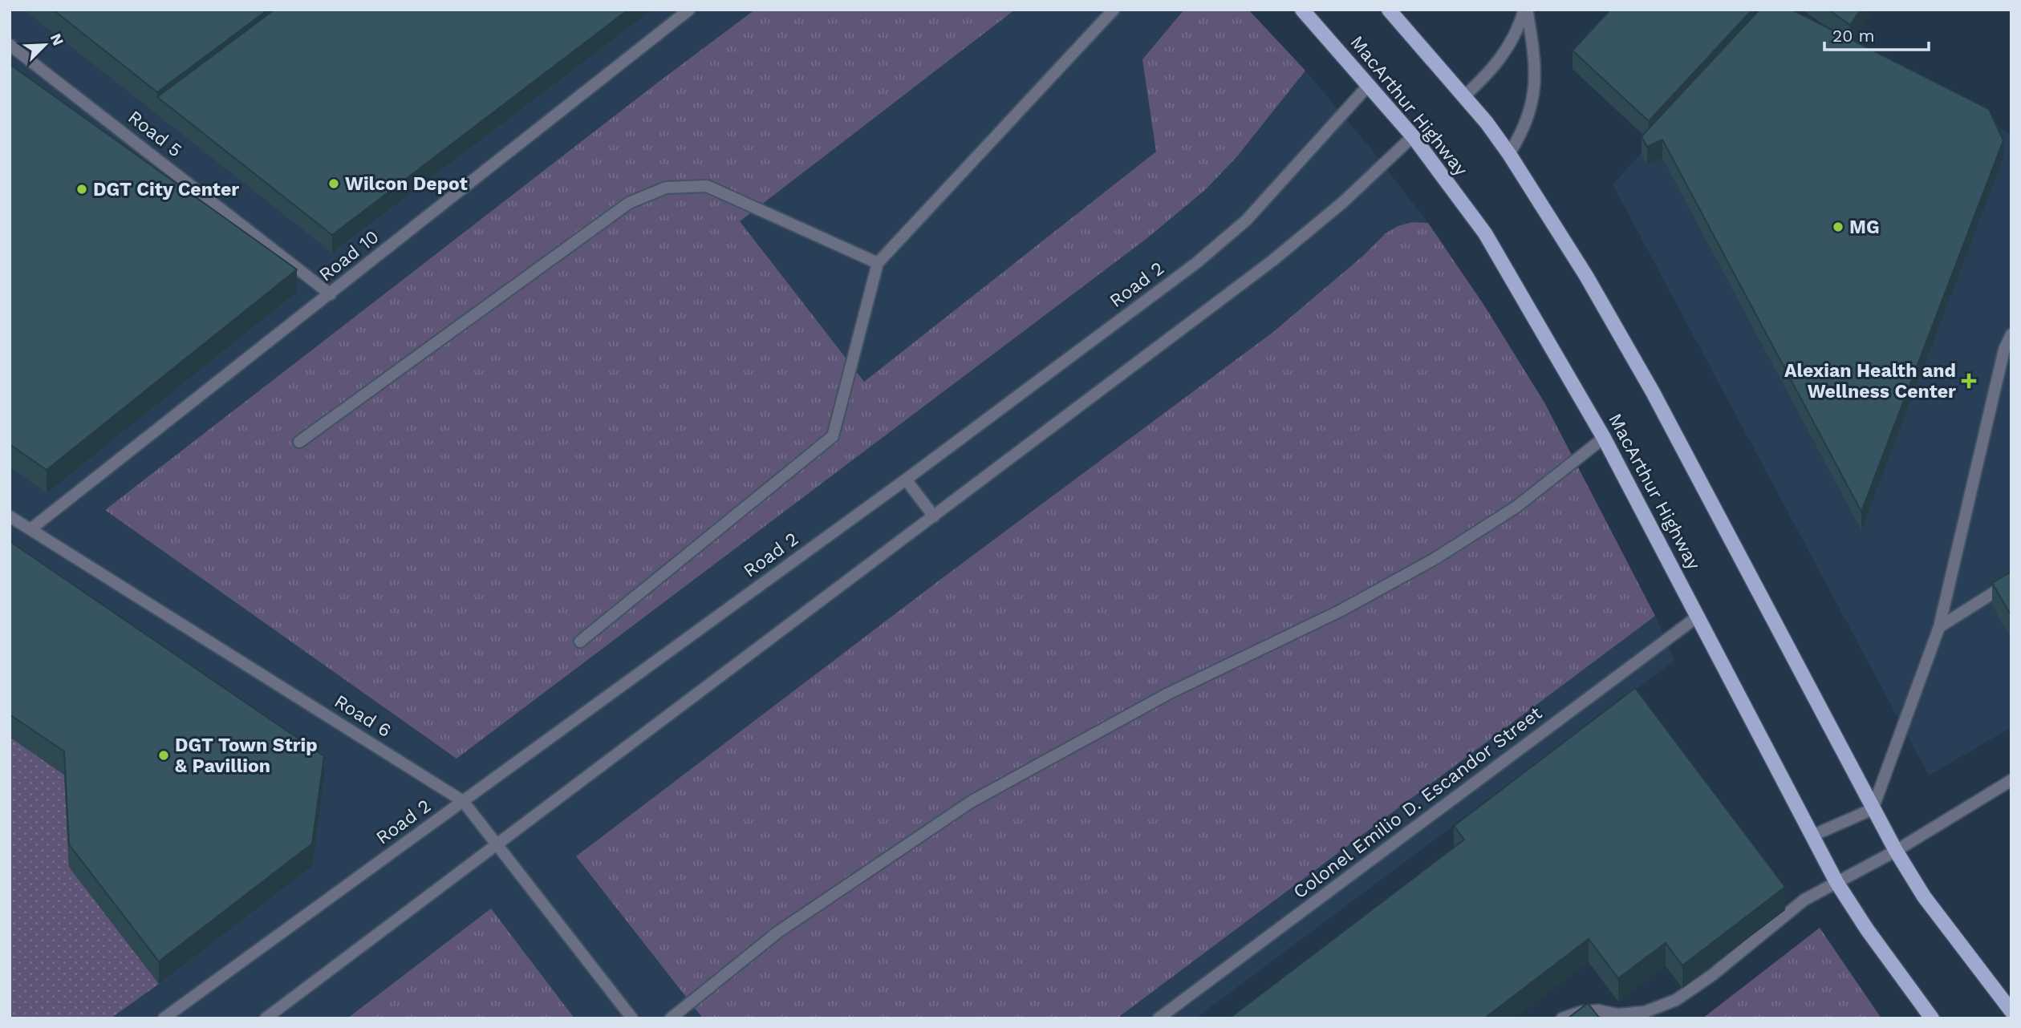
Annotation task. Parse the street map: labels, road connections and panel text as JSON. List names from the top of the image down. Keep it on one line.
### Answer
{"streets":{"main road":["MacArthur Highway"],"street":["Road 5","Road 10","Road 2","Road 6","Colonel Emilio D. Escandor Street"]},"crossings":[["MacArthur Highway","Road 2"],["MacArthur Highway","Colonel Emilio D. Escandor Street"],["Road 5","Road 10"],["Road 10","Road 6"],["Road 2","Road 6"]],"places":{"other":["Wilcon Depot","DGT City Center","MG","DGT Town Strip & Pavillion"],"health":["Alexian Health and Wellness Center"]},"scale_bar":"20 m","north":"top right"}
